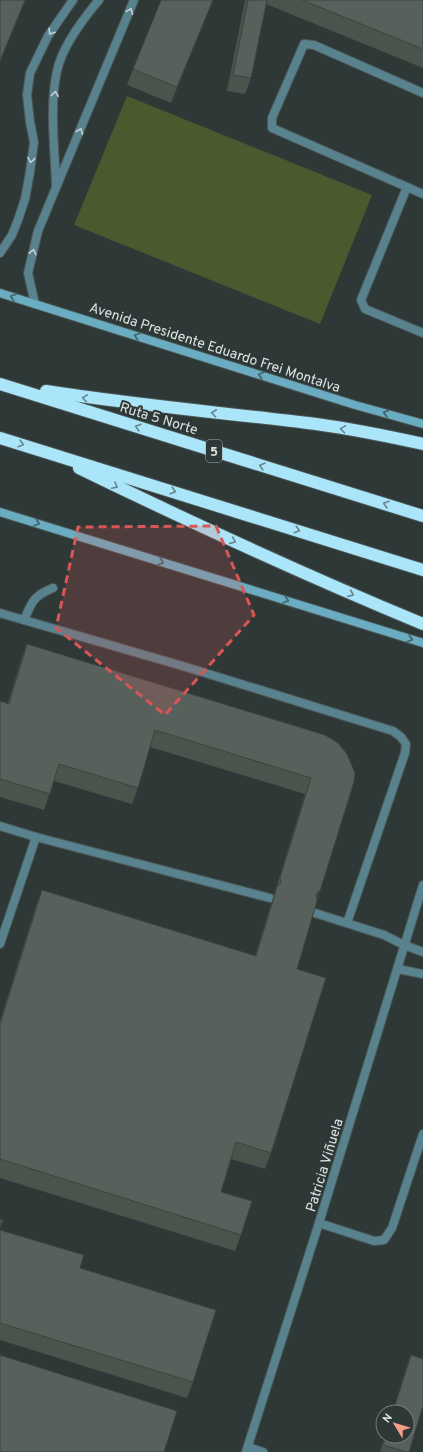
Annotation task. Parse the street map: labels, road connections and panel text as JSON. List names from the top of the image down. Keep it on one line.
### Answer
{"streets":{"highway":["Ruta 5 Norte","5"],"main road":["Avenida Presidente Eduardo Frei Montalva"],"street":["Patricia Viñuela"]},"one_way":["Avenida Presidente Eduardo Frei Montalva"],"north":"top left"}
